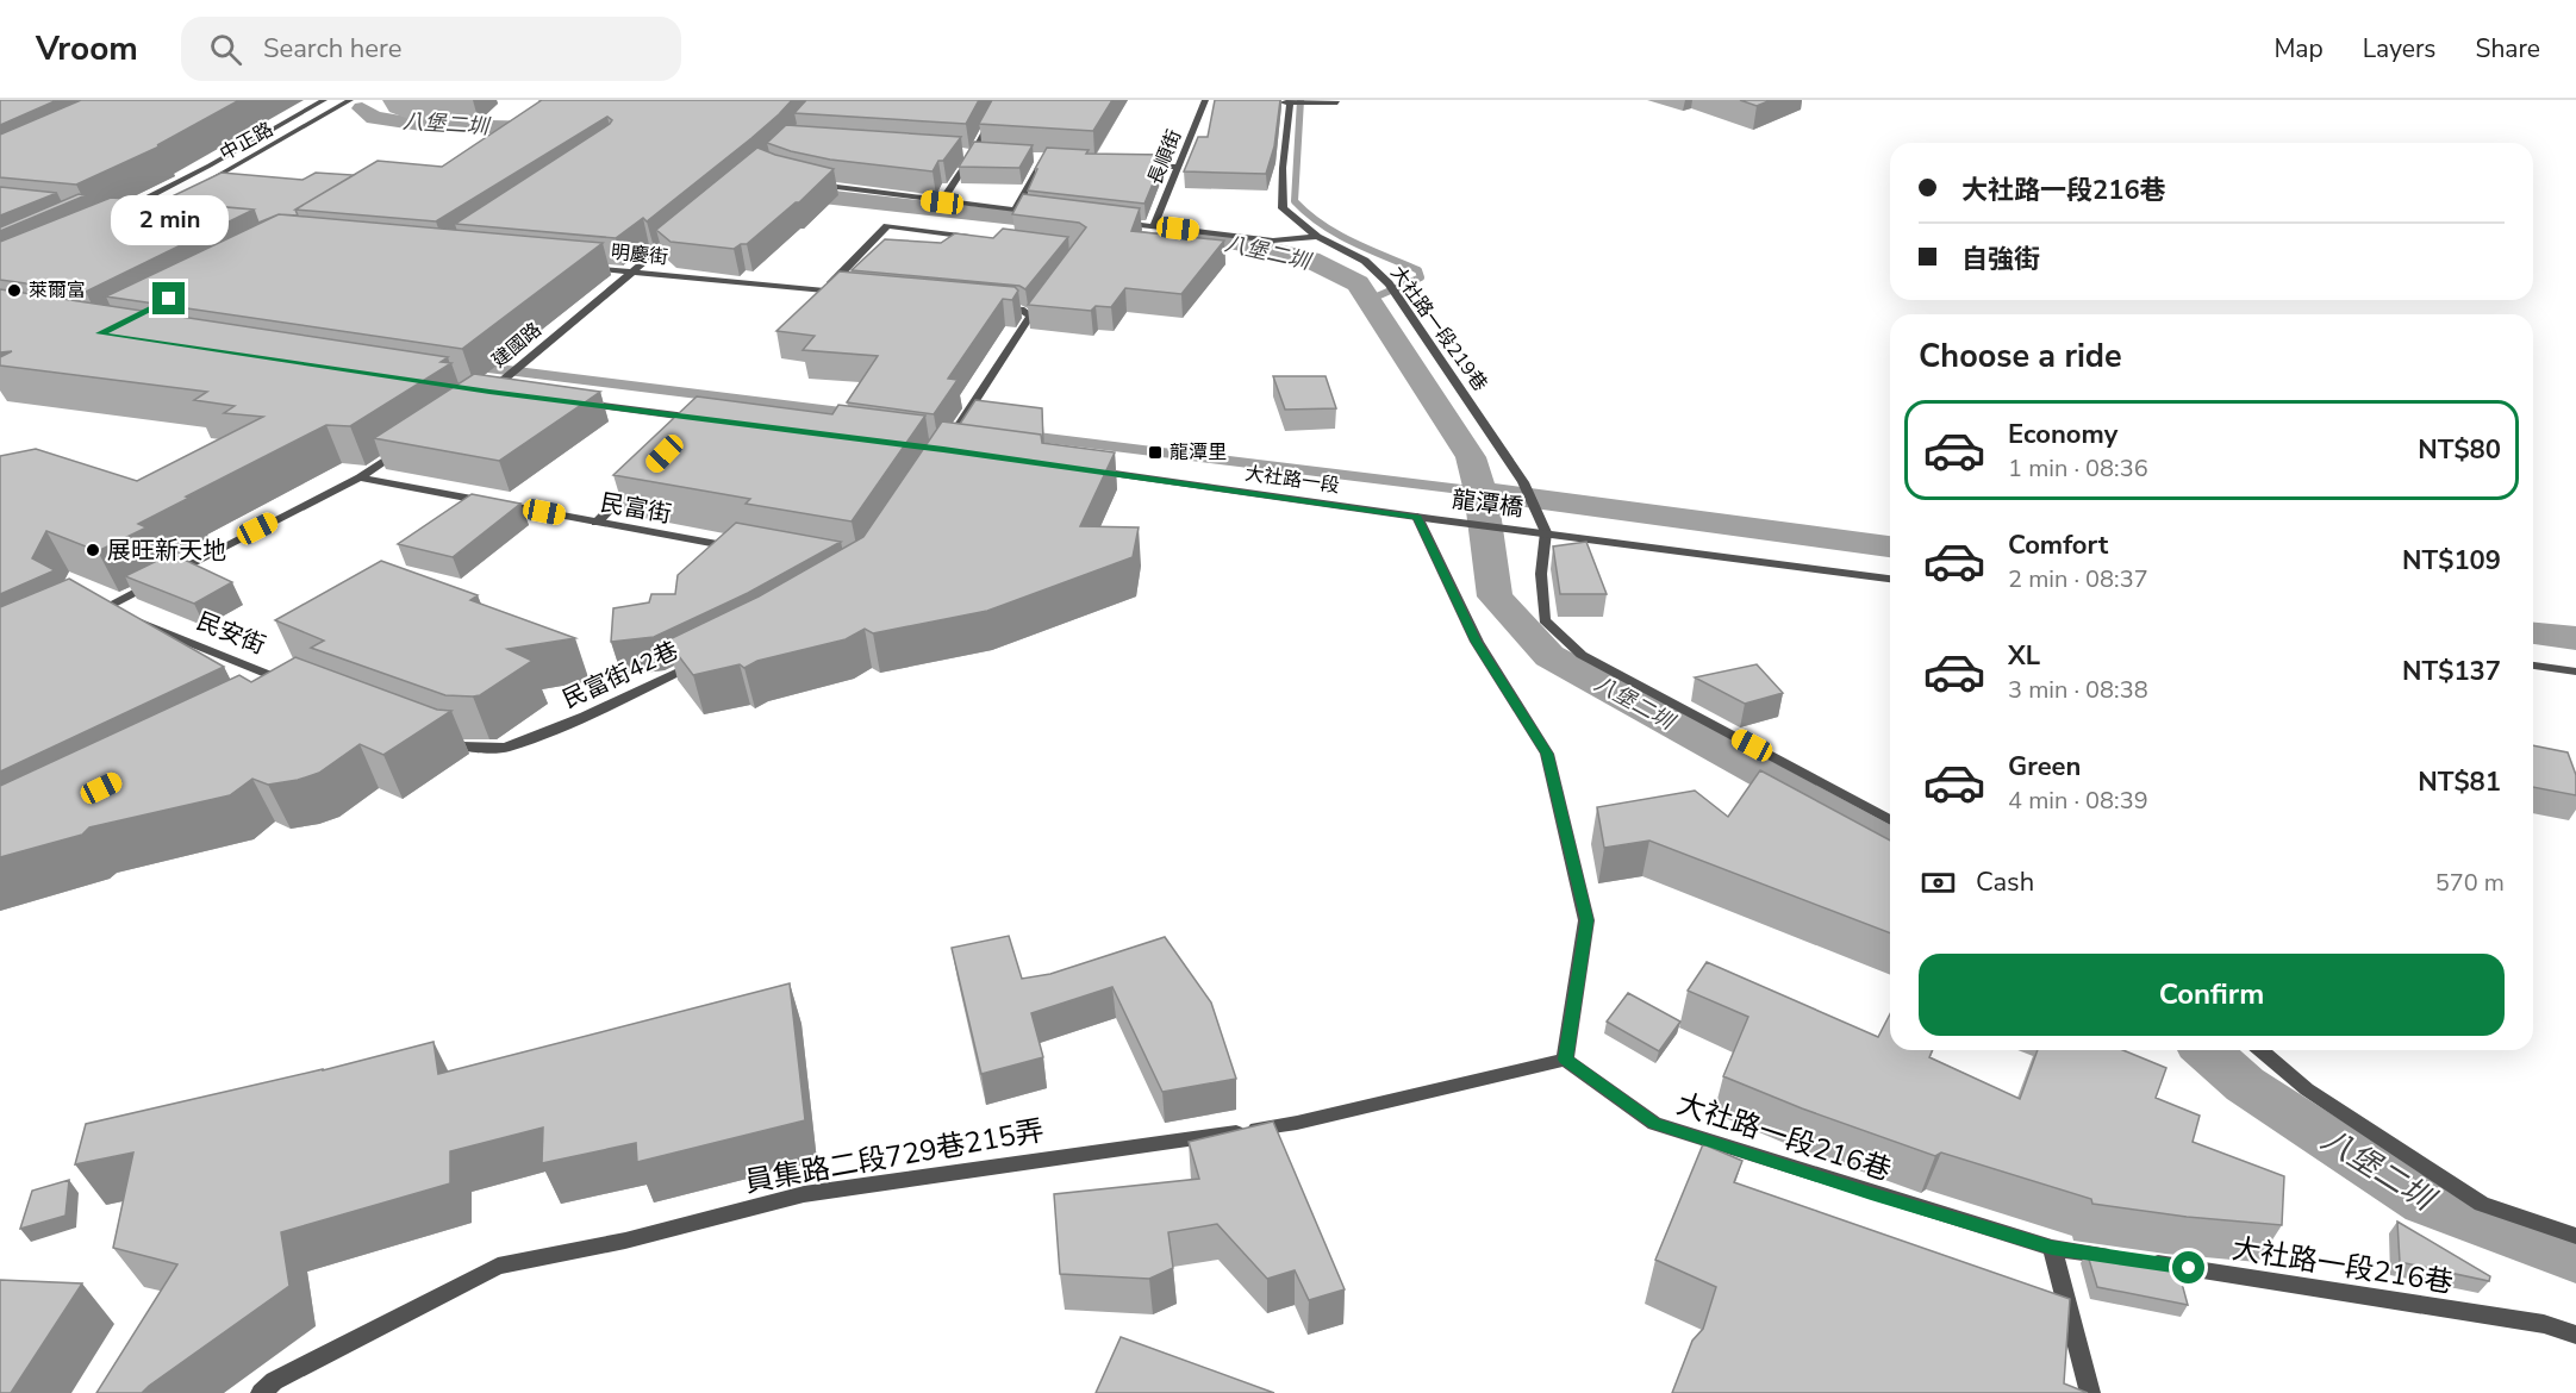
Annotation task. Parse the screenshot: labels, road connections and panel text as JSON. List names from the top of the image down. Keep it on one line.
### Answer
{"streets":{"street":["中正路","長順街","明慶街","大社路一段219巷","建國路","大社路一段","龍潭橋","民富街","民安街","民富街42巷","大社路一段216巷","員集路二段729巷215弄"]},"crossings":[["明慶街","建國路"],["大社路一段219巷","龍潭橋"],["大社路一段","龍潭橋"],["大社路一段216巷","員集路二段729巷215弄"]],"water":["八堡二圳"],"places":{"other":["萊爾富","展旺新天地"],"transit":["龍潭里"]},"page":{"header":"Vroom","search":"Search here","nav":["Map","Layers","Share"],"banner":["大社路一段216巷","自強街"],"bubble":"2 min","heading":"Choose a ride","list":[{"name":"Economy","note":"1 min · 08:36","value":"NT$80"},{"name":"Comfort","note":"2 min · 08:37","value":"NT$109"},{"name":"XL","note":"3 min · 08:38","value":"NT$137"},{"name":"Green","note":"4 min · 08:39","value":"NT$81"}],"pay":["Cash","570 m"],"buttons":"Confirm"}}
